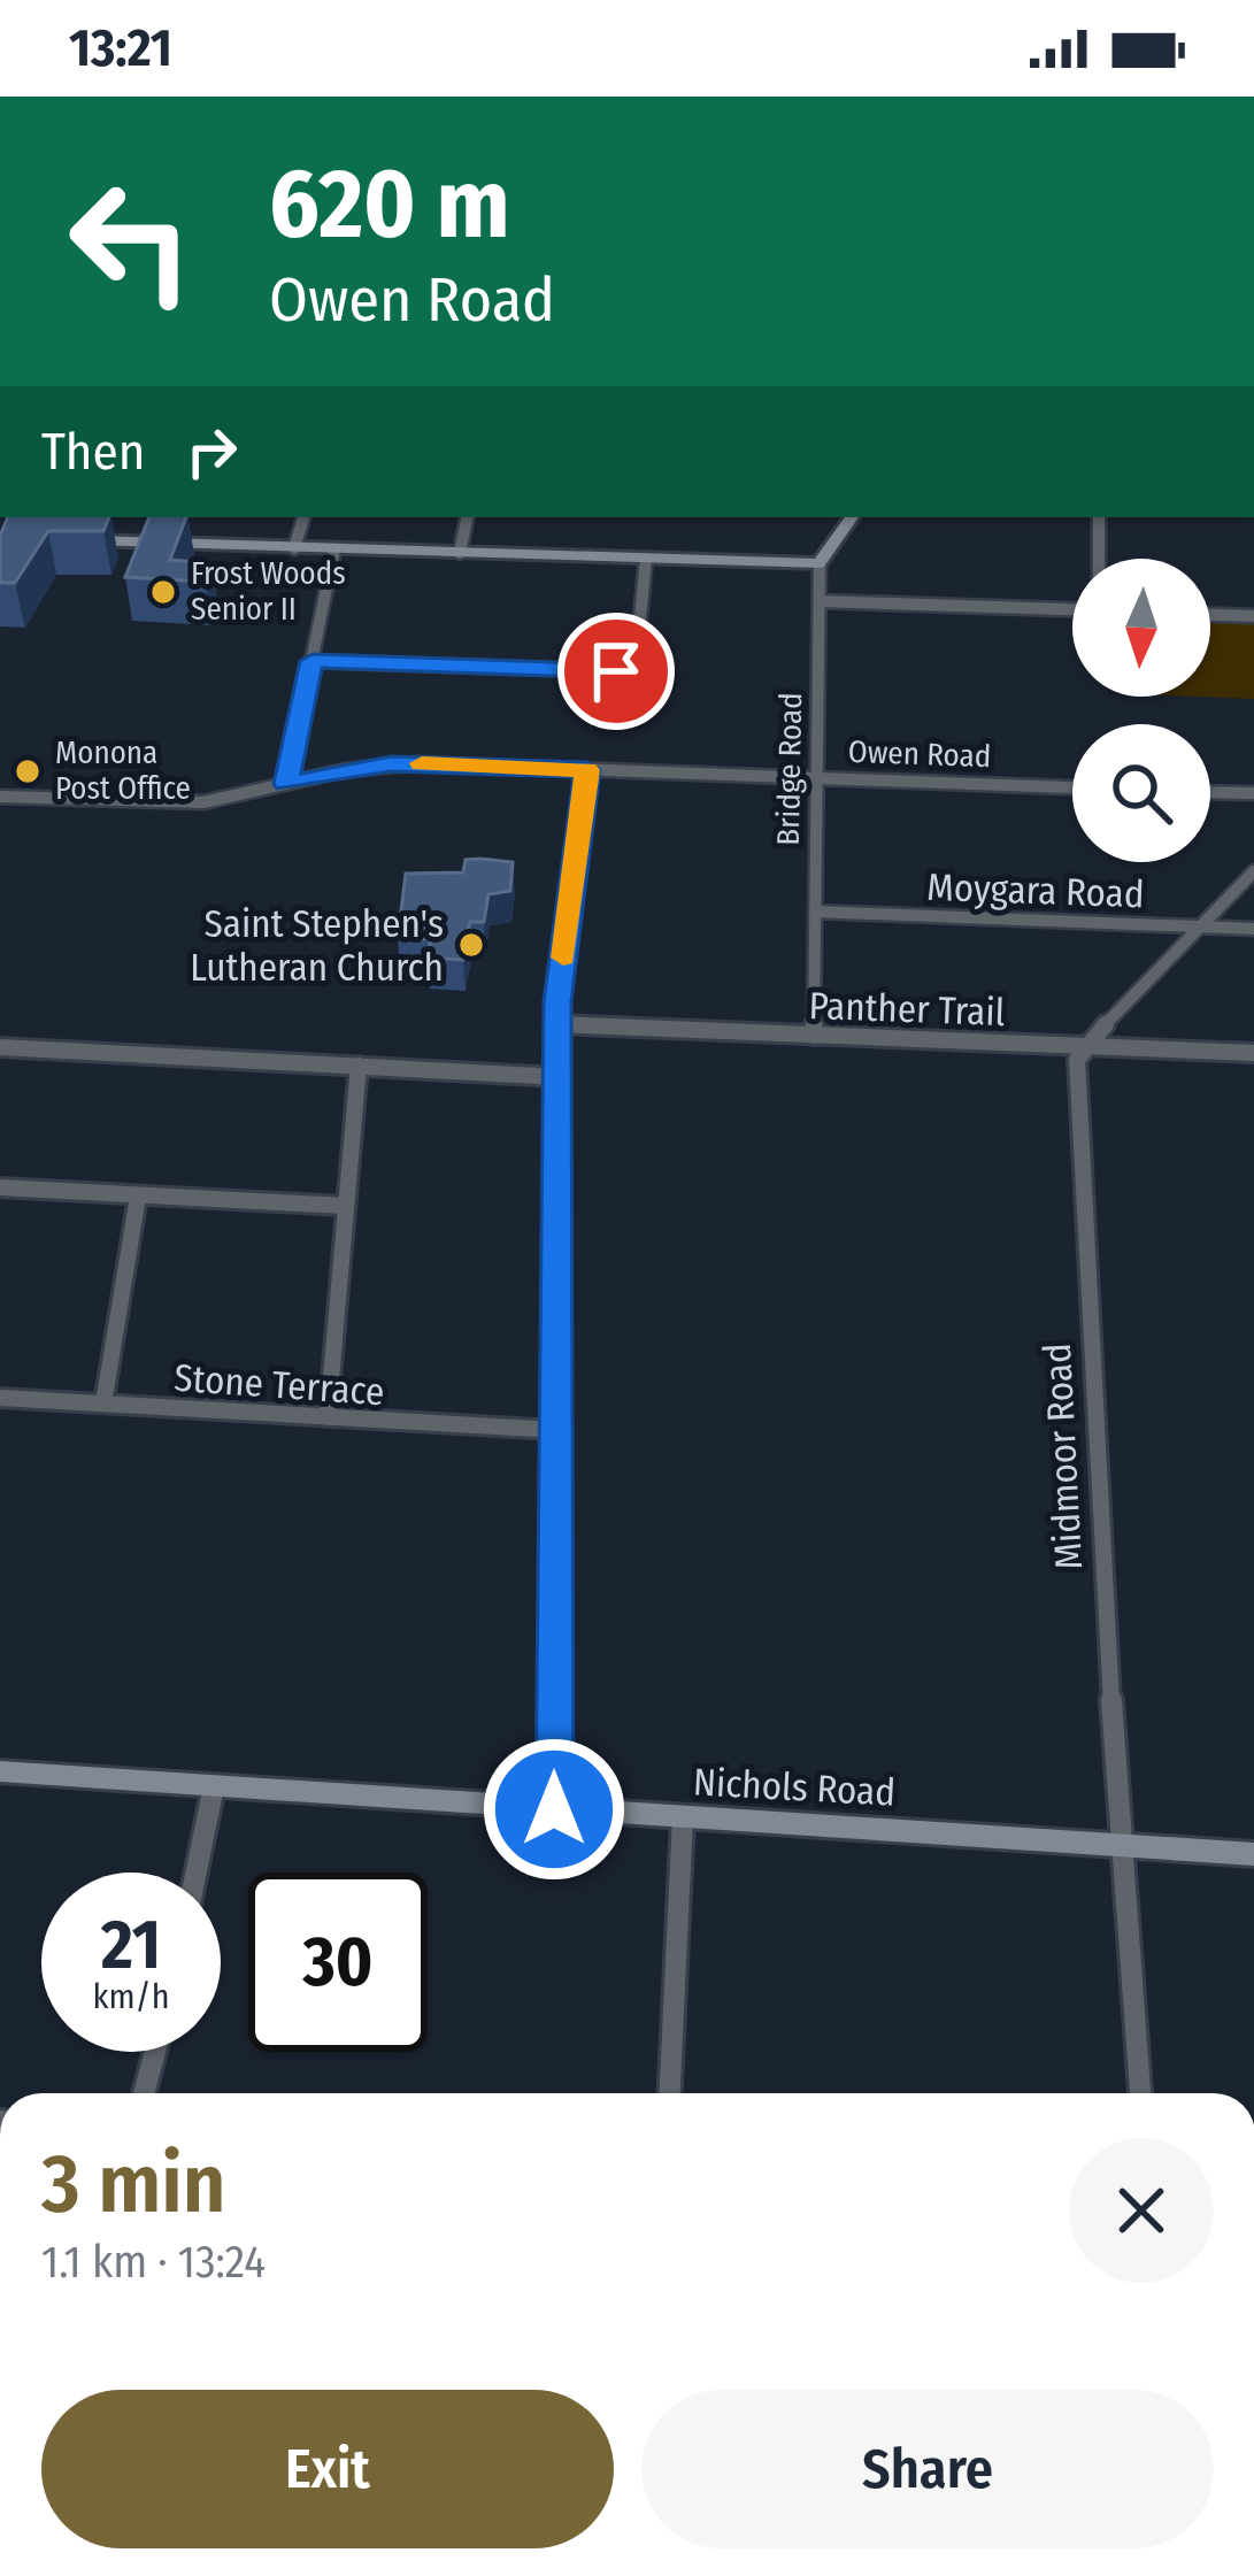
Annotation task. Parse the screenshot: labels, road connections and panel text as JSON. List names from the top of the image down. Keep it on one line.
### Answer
{"streets":{"street":["Owen Road","Bridge Road","Moygara Road","Panther Trail","Stone Terrace","Midmoor Road","Nichols Road"]},"crossings":[["Owen Road","Bridge Road"],["Bridge Road","Moygara Road"],["Bridge Road","Panther Trail"],["Panther Trail","Midmoor Road"],["Midmoor Road","Nichols Road"]],"places":["Frost Woods Senior II","Monona Post Office","Saint Stephen's Lutheran Church"],"north":"bottom","page":{"status":"13:21","turn":["620 m","Owen Road"],"then":"Then","speed":"21 km/h","limit":"30","heading":["3 min","1.1 km · 13:24"],"buttons":["Exit","Share"]}}
